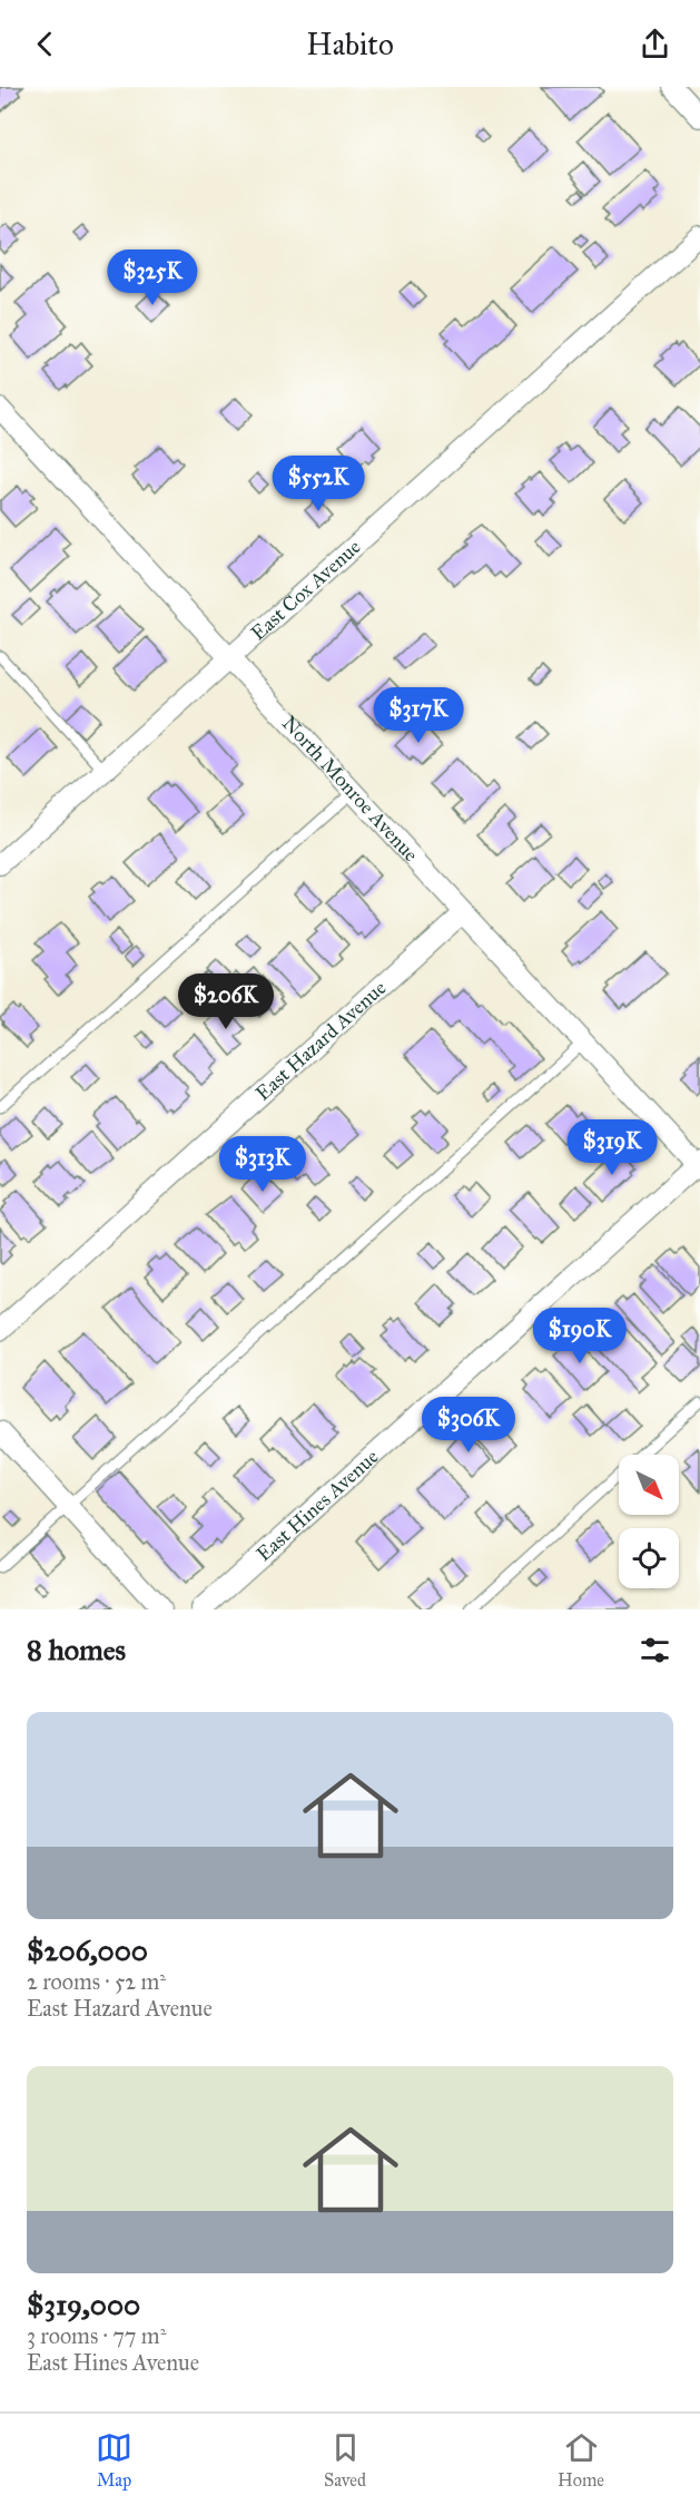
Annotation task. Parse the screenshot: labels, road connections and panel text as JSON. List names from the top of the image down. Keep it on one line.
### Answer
{"streets":{"street":["East Cox Avenue","North Monroe Avenue","East Hazard Avenue","East Hines Avenue"]},"crossings":[["East Cox Avenue","North Monroe Avenue"],["North Monroe Avenue","East Hazard Avenue"],["North Monroe Avenue","East Hines Avenue"]],"north":"bottom right","page":{"header":"Habito","price":["$325K","$552K","$317K","$206K","$319K","$313K","$190K","$306K"],"heading":"8 homes","list":[{"name":"$206,000","note":"2 rooms · 52 m² · East Hazard Avenue"},{"name":"$319,000","note":"3 rooms · 77 m² · East Hines Avenue"}],"tabs":["Map","Saved","Home"]}}
